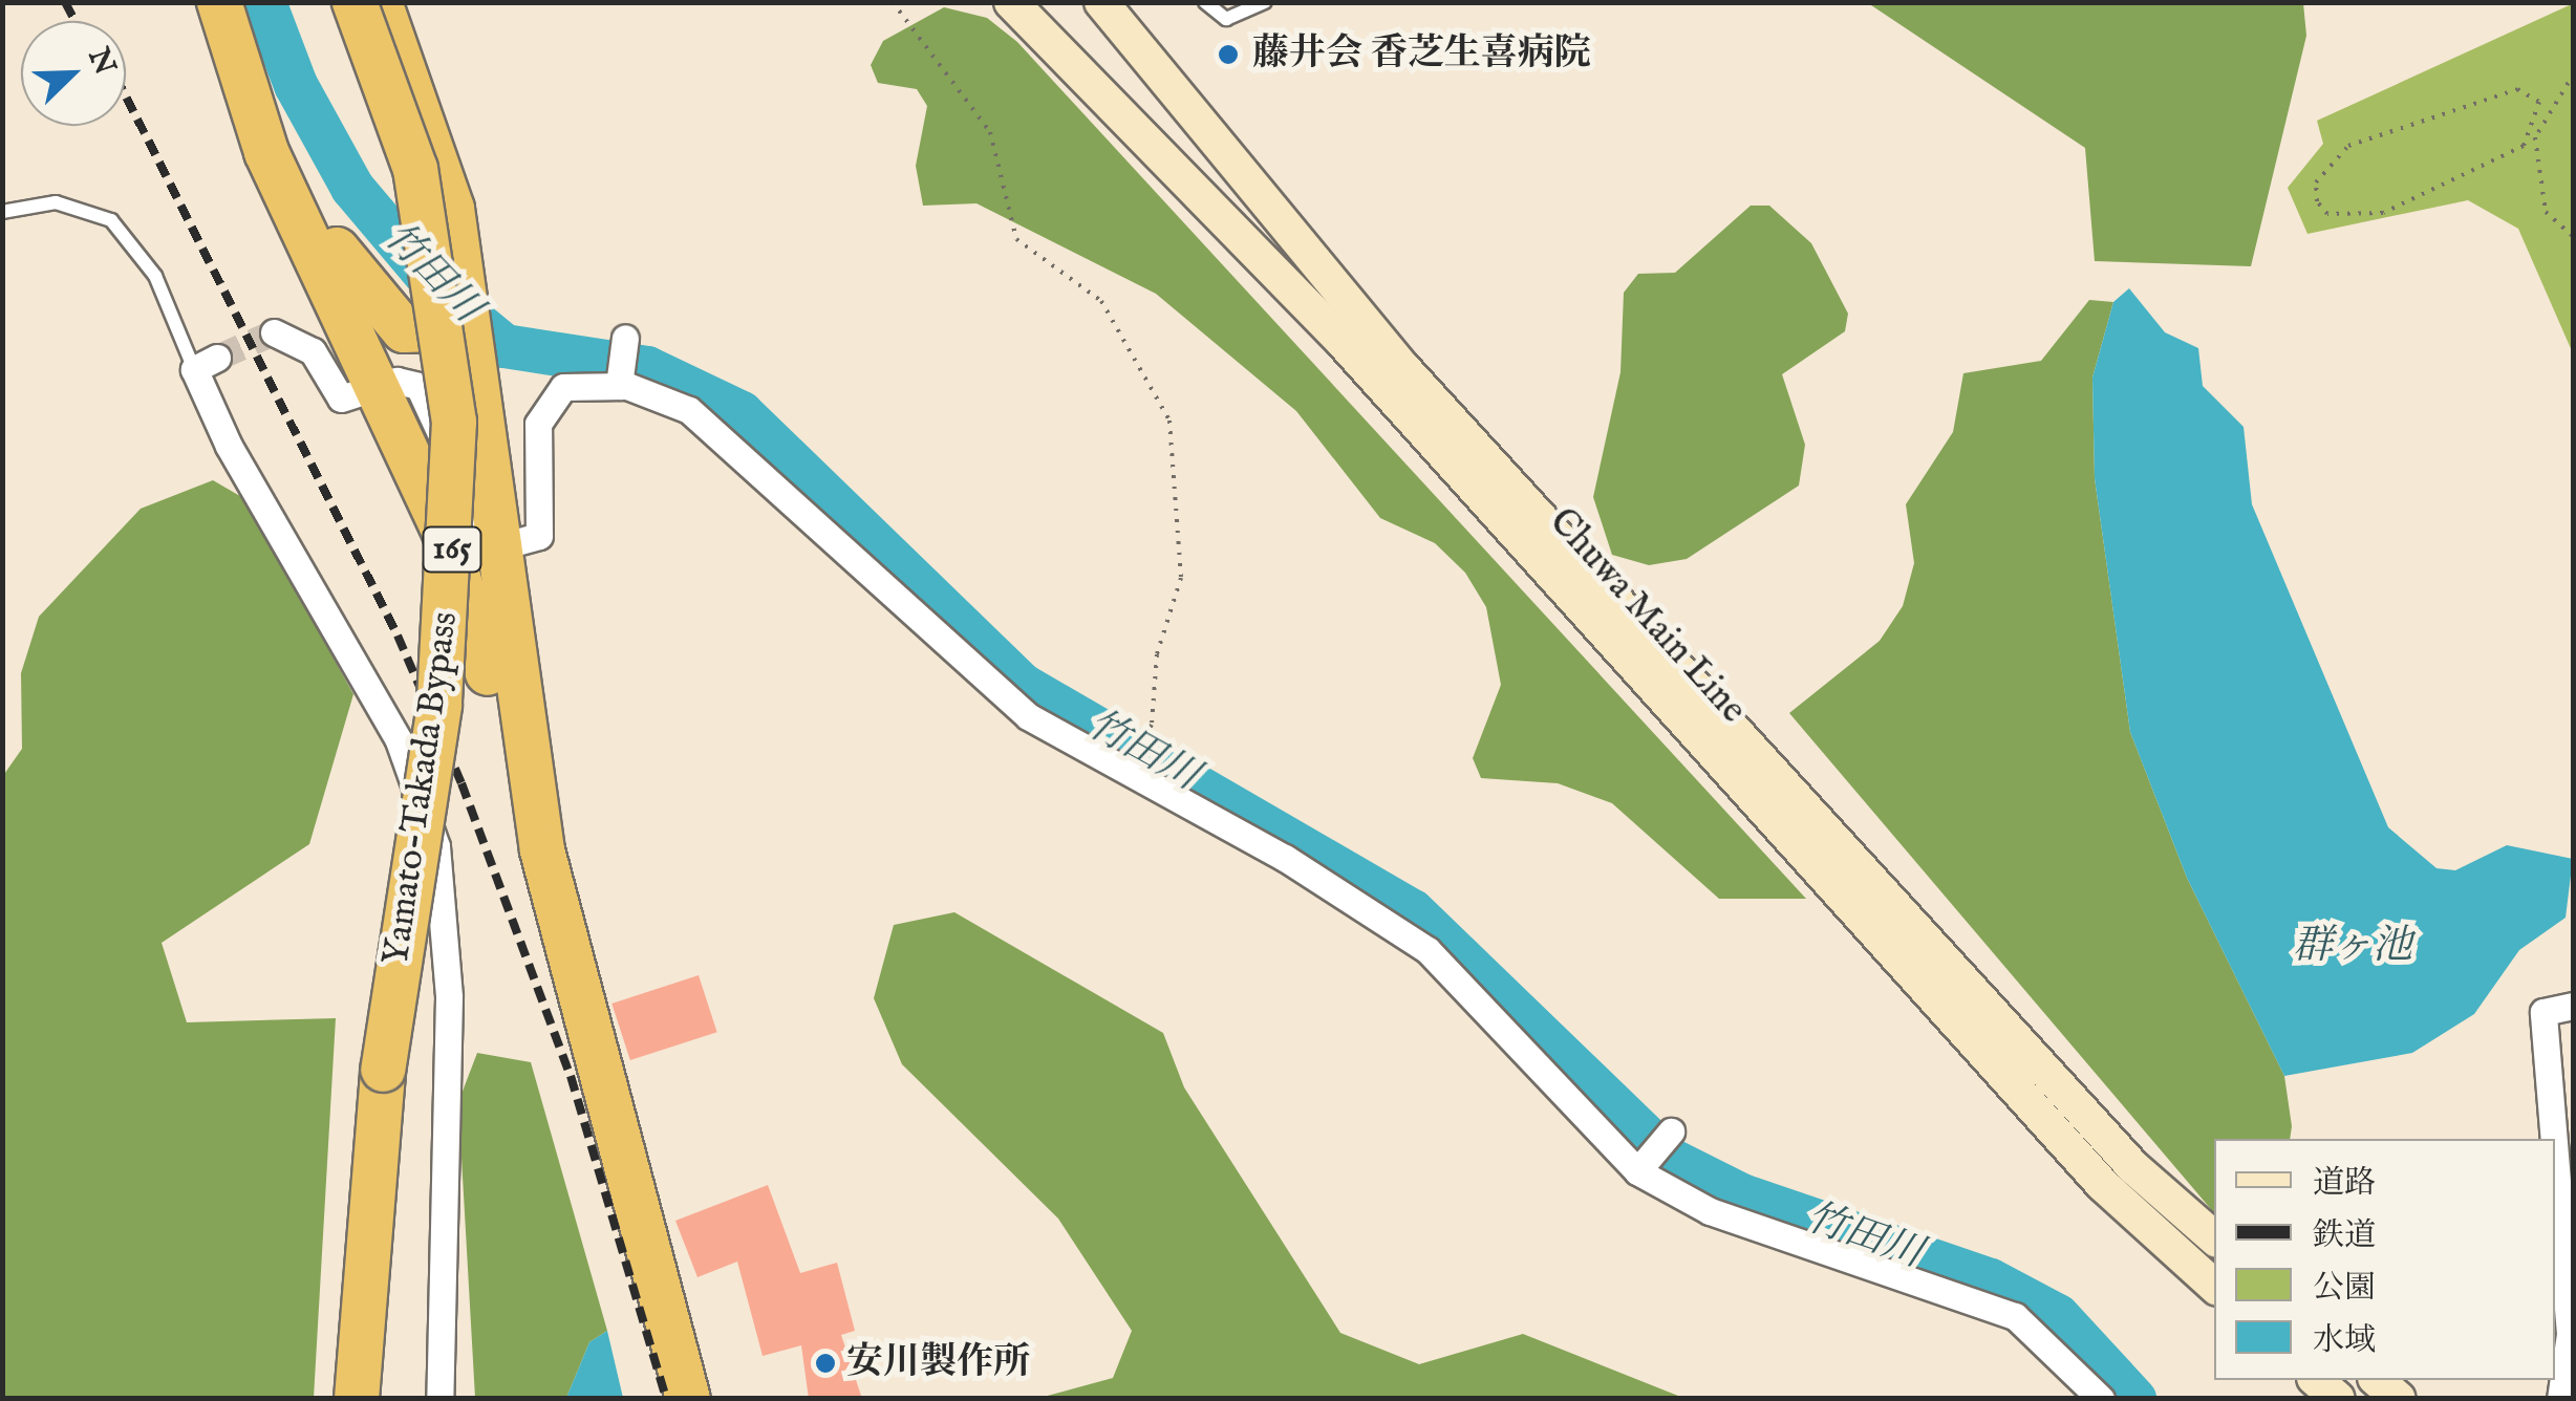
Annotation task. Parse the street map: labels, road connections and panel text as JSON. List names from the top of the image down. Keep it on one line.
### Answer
{"streets":{"highway":["165","Yamato-Takada Bypass"],"main road":["Chuwa Main Line"]},"water":["竹田川","群ヶ池"],"places":["藤井会 香芝生喜病院","安川製作所"],"legend":["道路","鉄道","公園","水域"],"north":"top right"}
